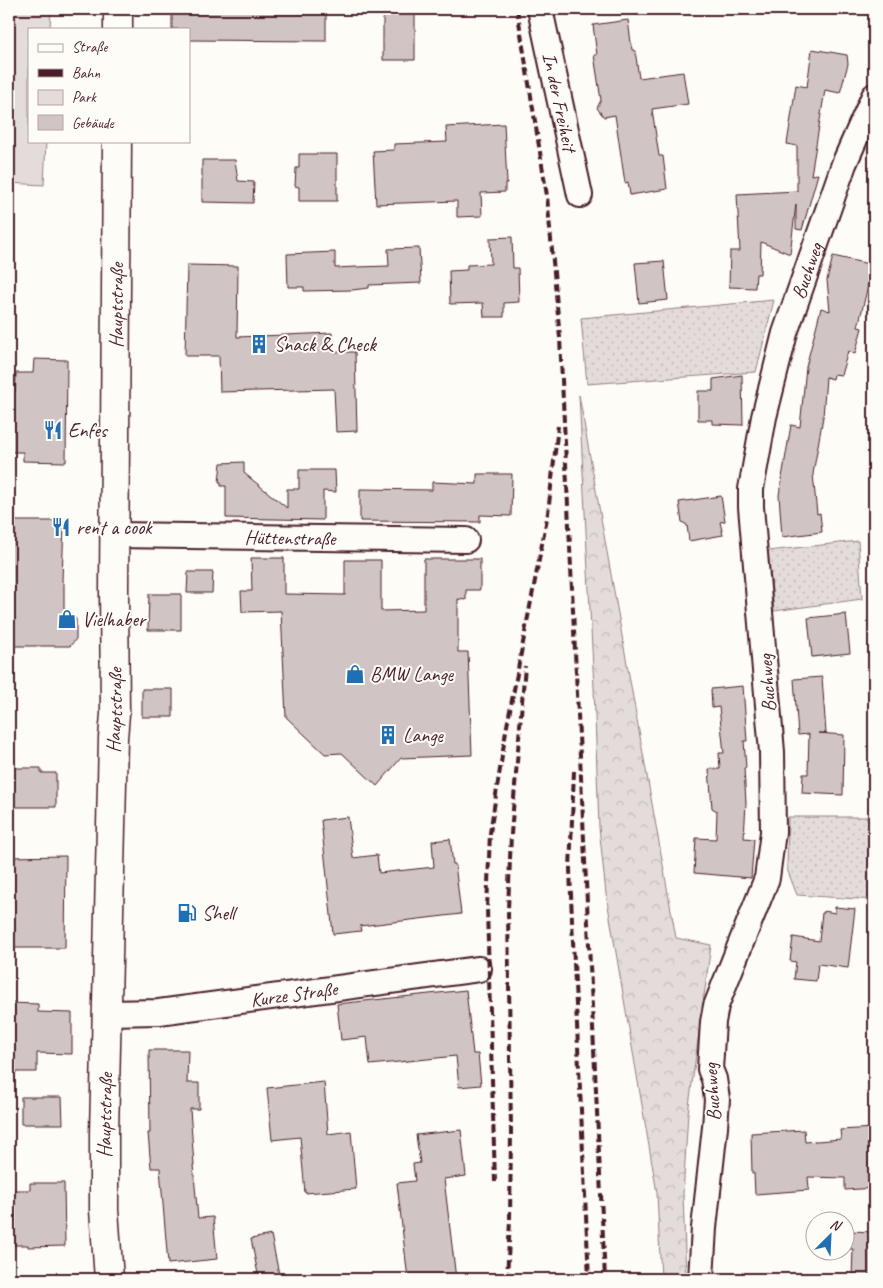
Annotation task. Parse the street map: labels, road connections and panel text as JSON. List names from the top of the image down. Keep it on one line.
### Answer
{"streets":{"main road":["Hauptstraße"],"street":["In der Freiheit","Buchweg","Hüttenstraße","Kurze Straße"]},"crossings":[["Hauptstraße","Hüttenstraße"],["Hauptstraße","Kurze Straße"]],"places":{"building":["Snack & Check","Lange"],"restaurant":["Enfes","rent a cook"],"shop":["Vielhaber","BMW Lange"],"fuel station":["Shell"]},"legend":["Straße","Bahn","Park","Gebäude"],"north":"top right"}
